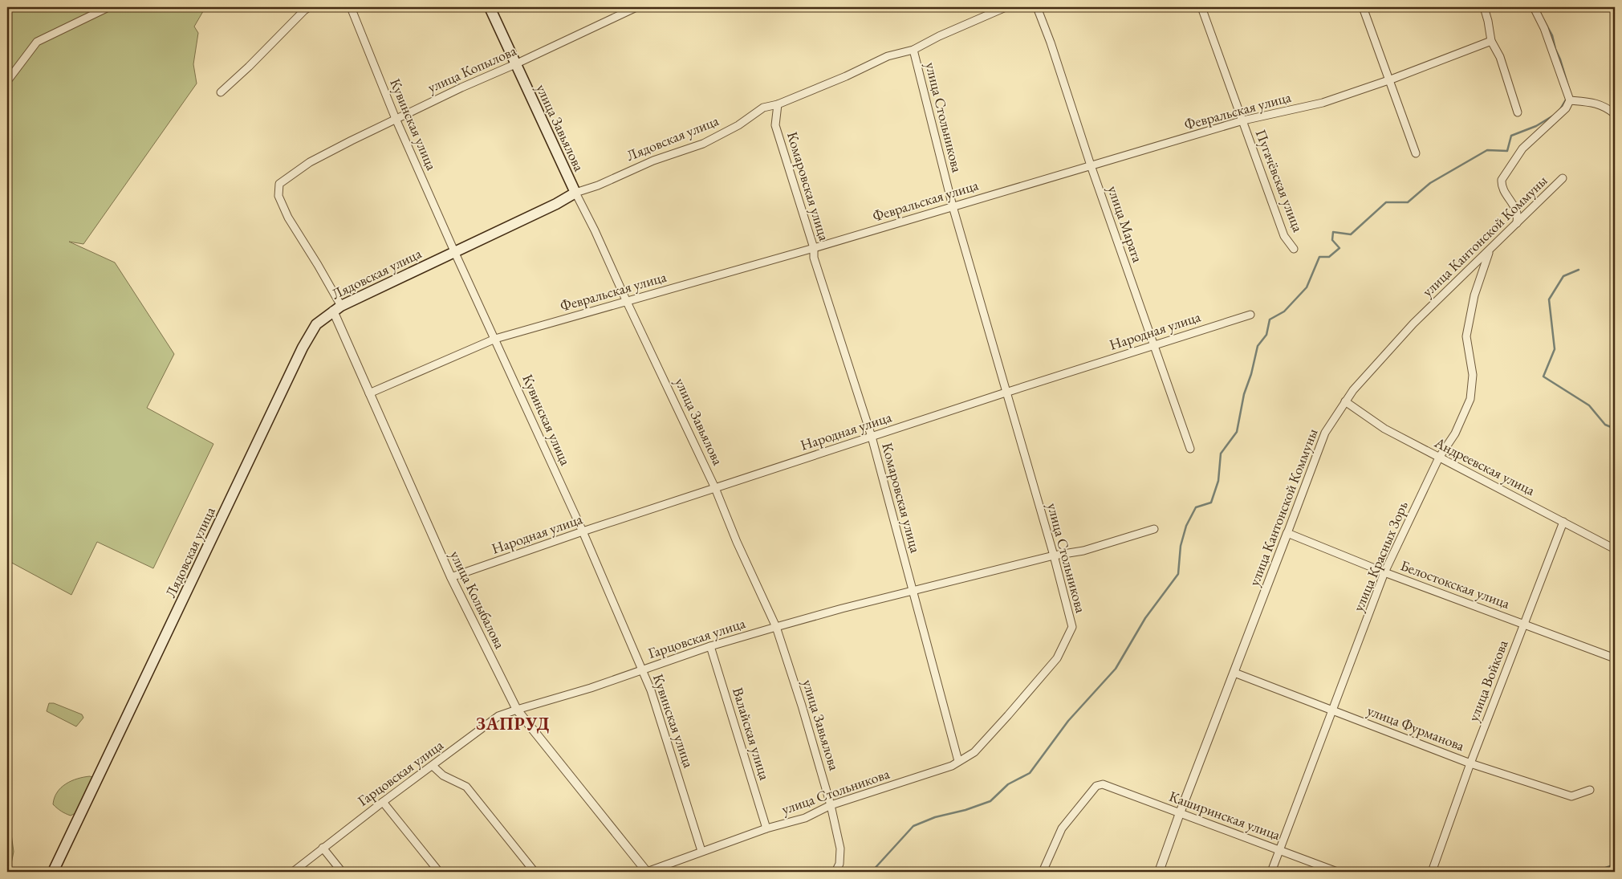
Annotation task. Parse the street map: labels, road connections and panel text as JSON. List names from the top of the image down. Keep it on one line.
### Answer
{"streets":{"main road":["улица Завьялова","Лядовская улица"],"street":["улица Копылова","Февральская улица","улица Стольникова","Кувинская улица","Пугачёвская улица","Комаровская улица","улица Марата","улица Кантонской Коммуны","Народная улица","Андреевская улица","улица Красных Зорь","Белостокская улица","улица Колыбалова","Гарцовская улица","улица Войкова","улица Фурманова","Валайская улица","Каширинская улица"]},"crossings":[["улица Копылова","Кувинская улица"],["улица Копылова","улица Завьялова"],["улица Копылова","улица Колыбалова"],["Февральская улица","улица Стольникова"],["Февральская улица","Кувинская улица"],["Февральская улица","улица Завьялова"],["Февральская улица","Пугачёвская улица"],["Февральская улица","Комаровская улица"],["Февральская улица","улица Марата"],["Февральская улица","улица Колыбалова"],["улица Стольникова","Кувинская улица"],["улица Стольникова","улица Завьялова"],["улица Стольникова","Лядовская улица"],["улица Стольникова","Комаровская улица"],["улица Стольникова","Народная улица"],["улица Стольникова","улица Колыбалова"],["улица Стольникова","Гарцовская улица"],["улица Стольникова","Валайская улица"],["Кувинская улица","Лядовская улица"],["Кувинская улица","Народная улица"],["Кувинская улица","Гарцовская улица"],["улица Завьялова","Лядовская улица"],["улица Завьялова","Народная улица"],["улица Завьялова","Гарцовская улица"],["Лядовская улица","Комаровская улица"],["Лядовская улица","улица Колыбалова"],["Комаровская улица","Народная улица"],["Комаровская улица","Гарцовская улица"],["улица Марата","Народная улица"],["улица Кантонской Коммуны","Андреевская улица"],["улица Кантонской Коммуны","улица Красных Зорь"],["улица Кантонской Коммуны","Белостокская улица"],["улица Кантонской Коммуны","улица Фурманова"],["улица Кантонской Коммуны","Каширинская улица"],["Народная улица","улица Колыбалова"],["Андреевская улица","улица Красных Зорь"],["Андреевская улица","улица Войкова"],["улица Красных Зорь","Белостокская улица"],["улица Красных Зорь","улица Фурманова"],["улица Красных Зорь","Каширинская улица"],["Белостокская улица","улица Войкова"],["улица Колыбалова","Гарцовская улица"],["Гарцовская улица","Валайская улица"],["улица Войкова","улица Фурманова"]],"districts":["ЗАПРУД"]}
